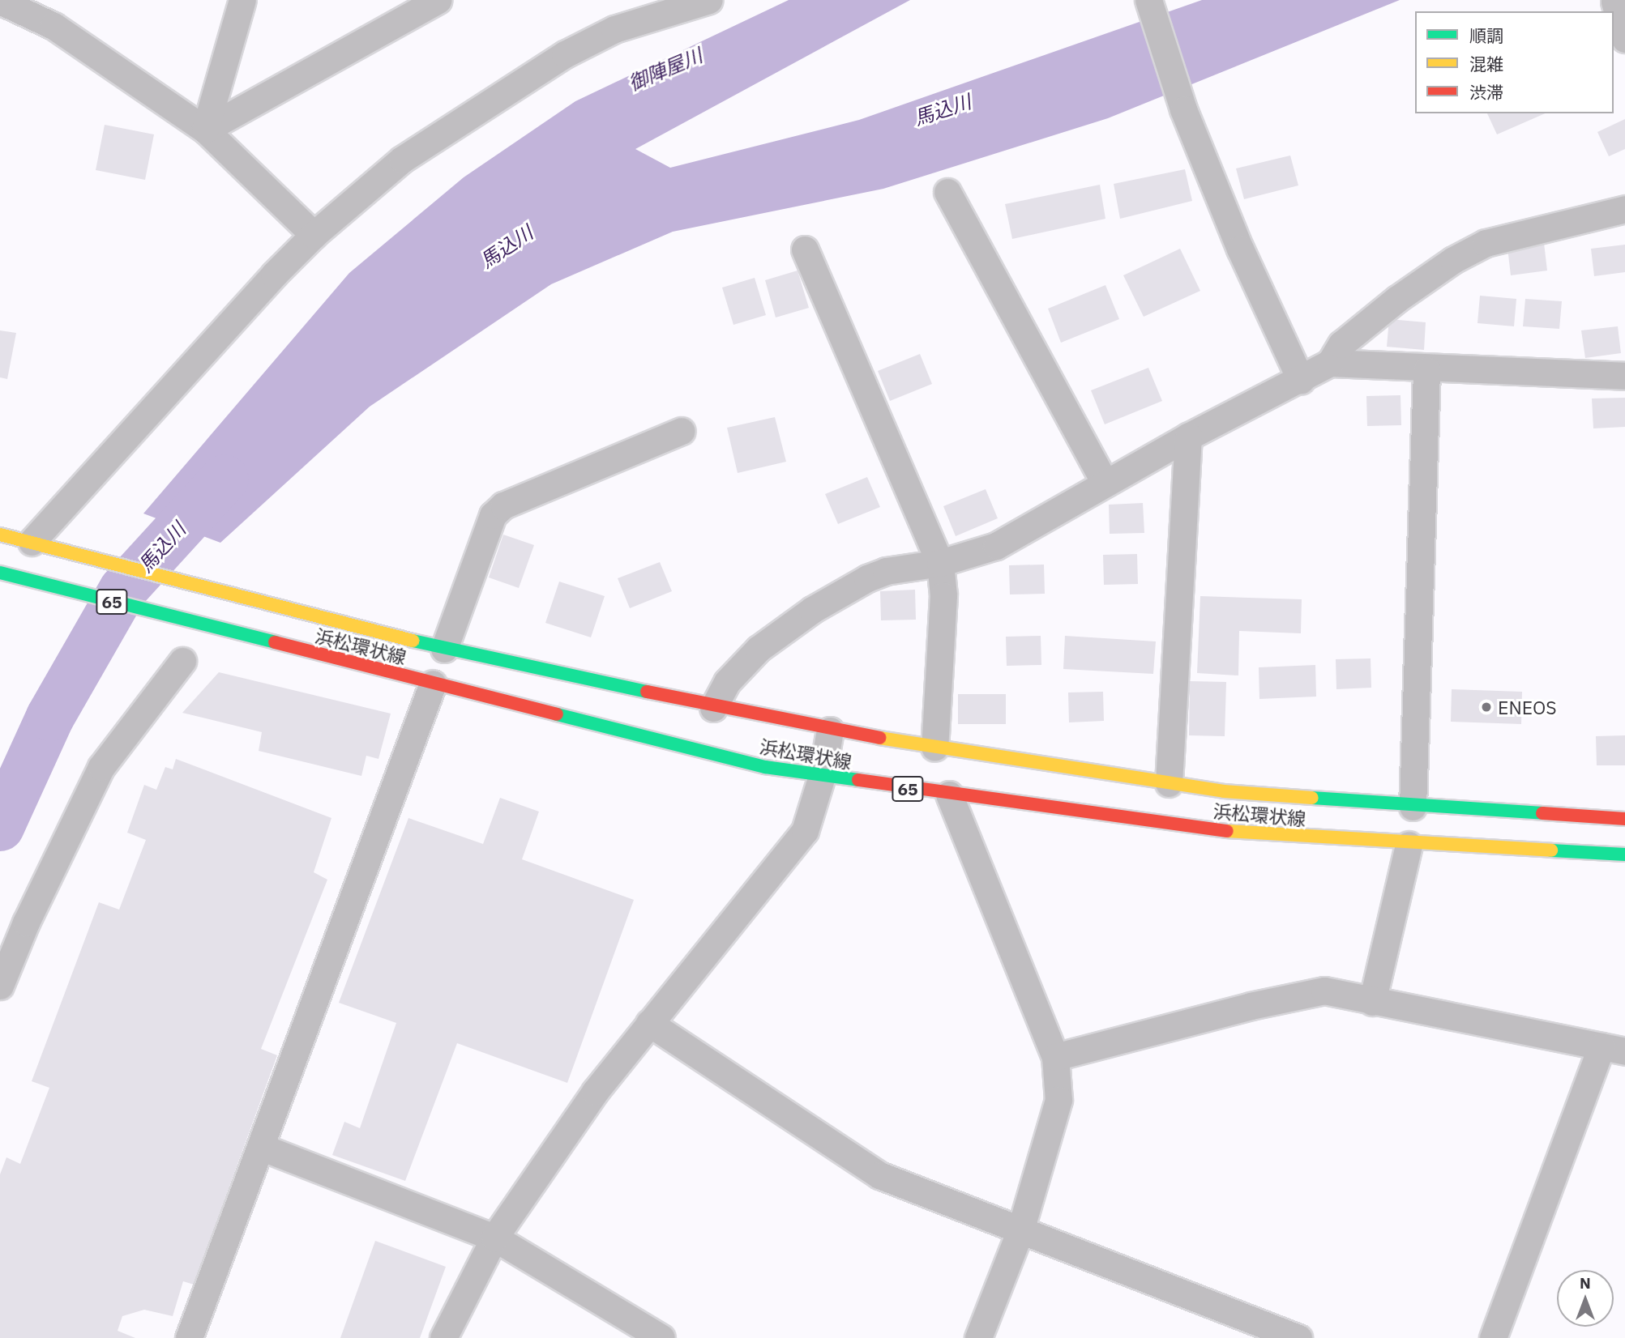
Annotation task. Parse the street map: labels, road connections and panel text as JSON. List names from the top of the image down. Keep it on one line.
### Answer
{"streets":{"main road":["65","浜松環状線"]},"water":["御陣屋川","馬込川"],"places":["ENEOS"],"legend":["順調","混雑","渋滞"],"north":"top"}
